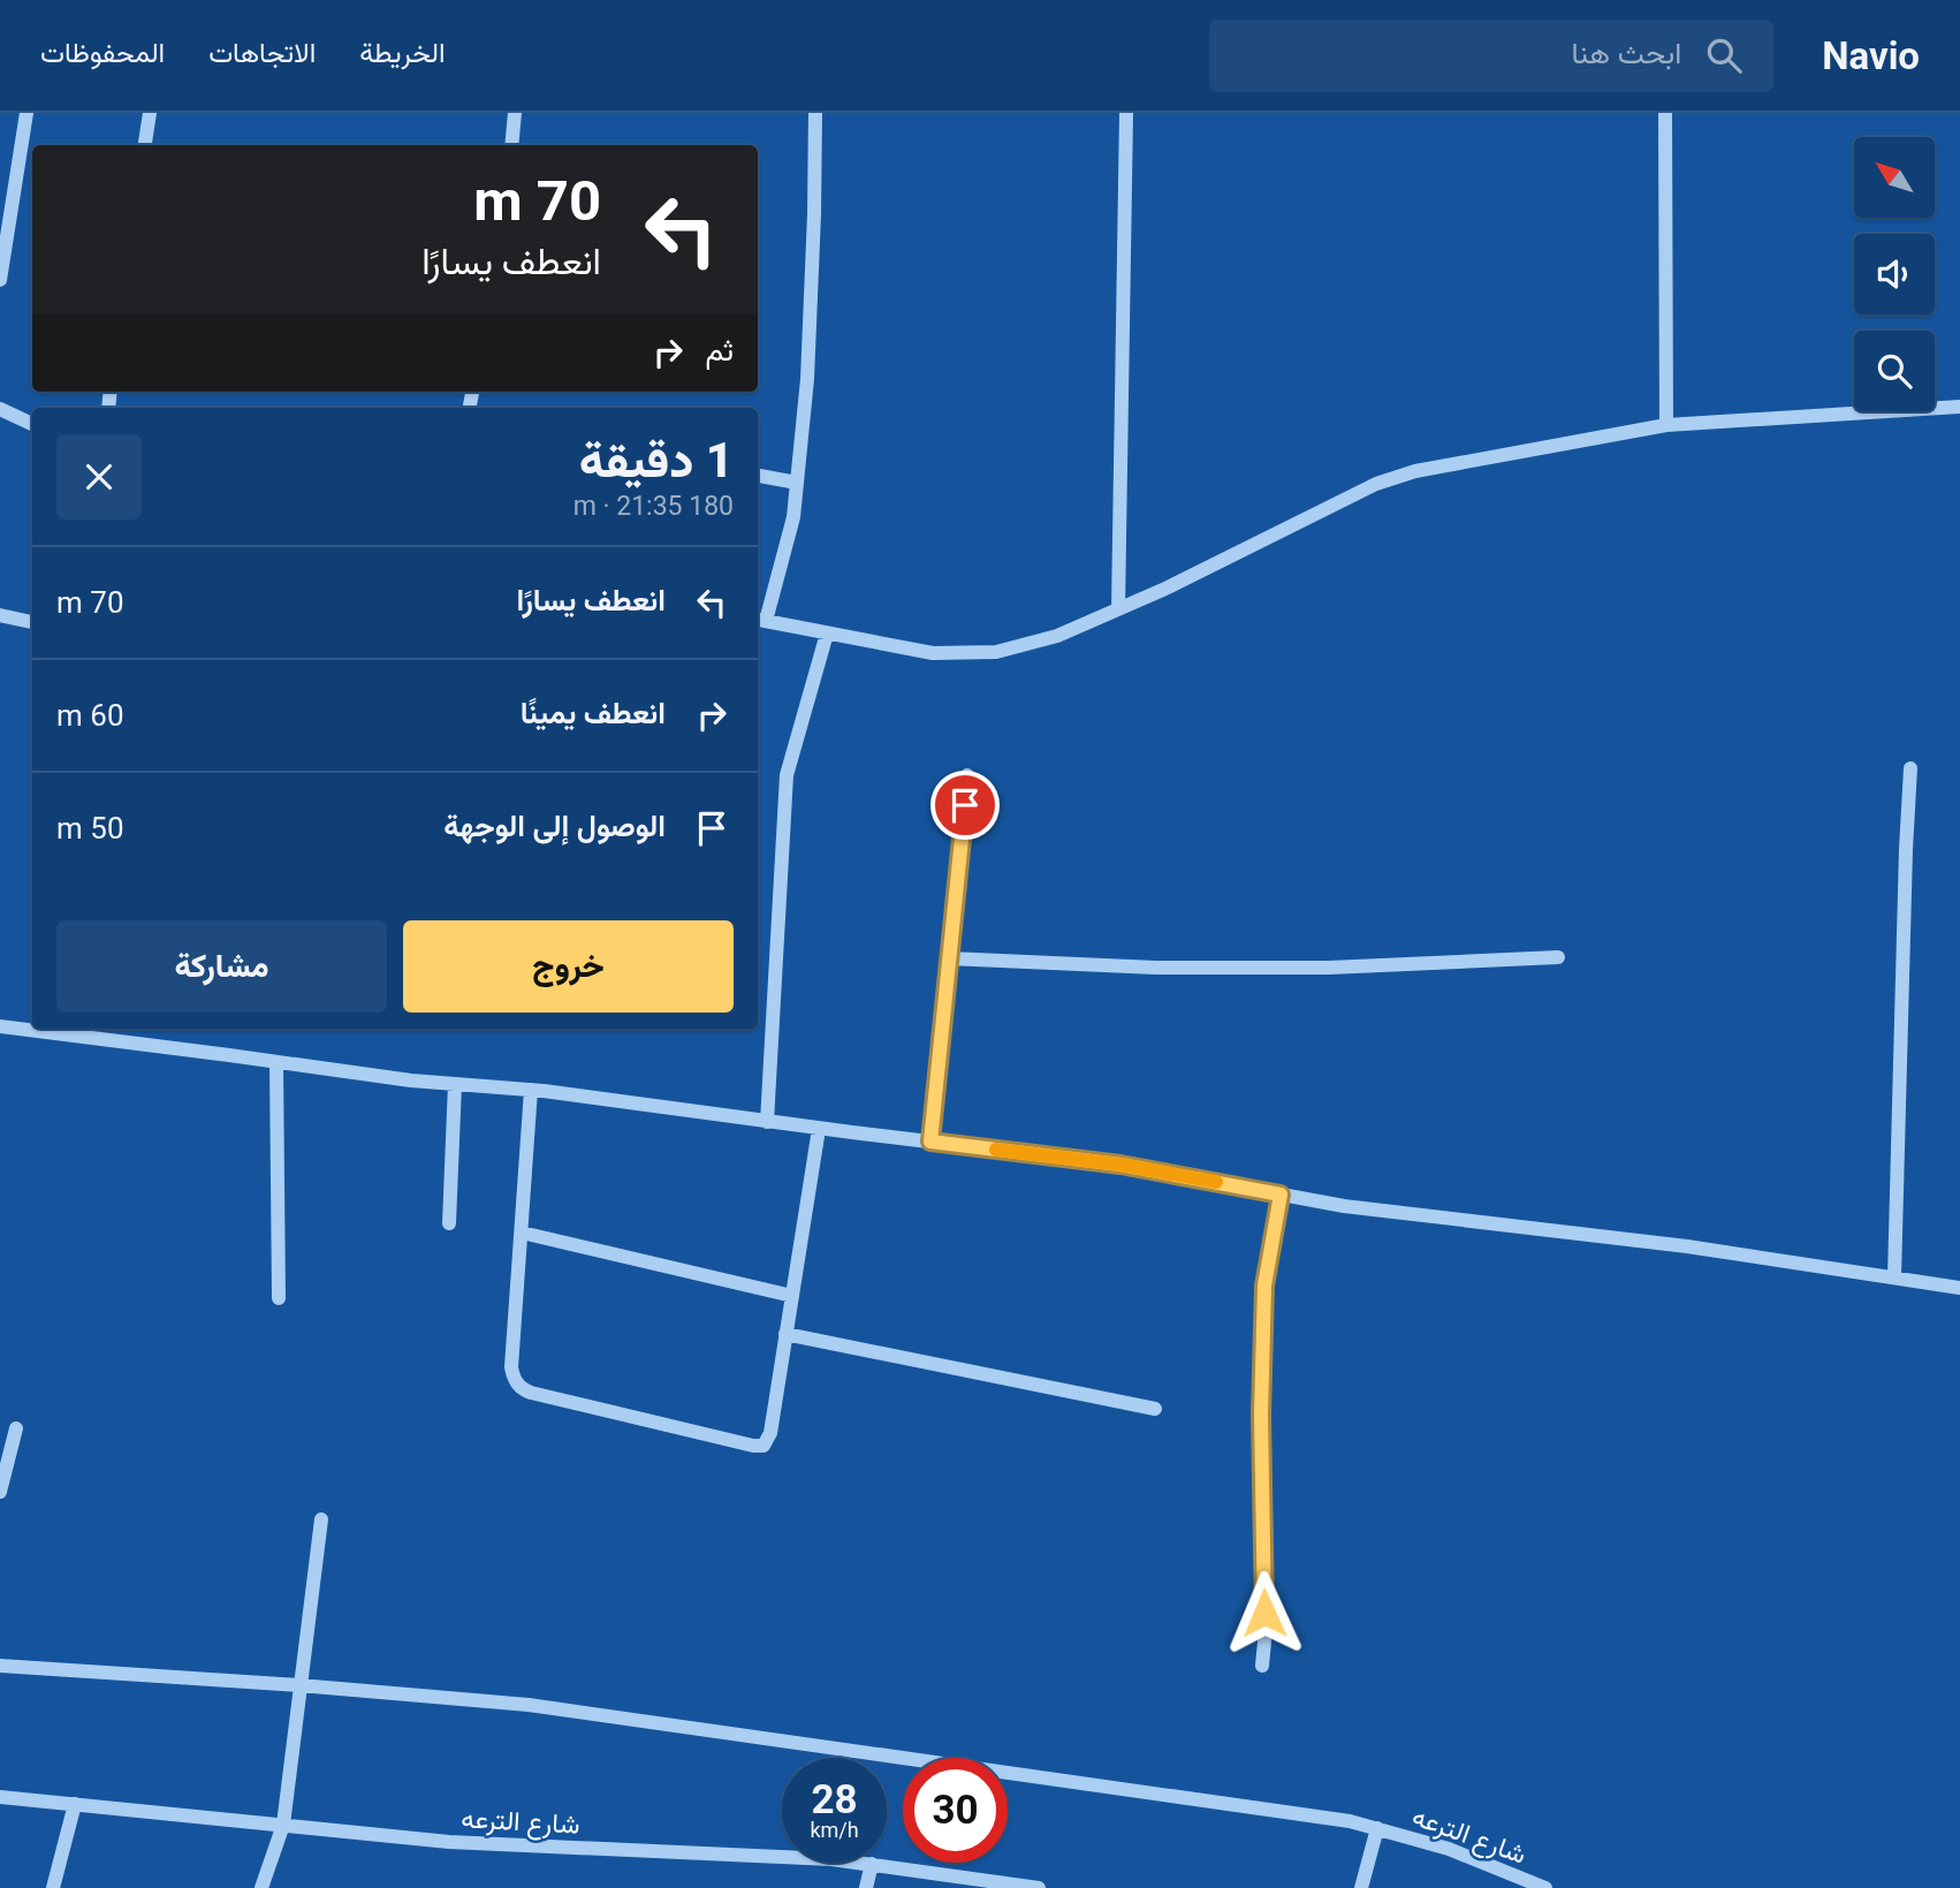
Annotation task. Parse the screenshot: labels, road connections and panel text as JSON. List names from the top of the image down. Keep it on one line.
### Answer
{"streets":{"street":["شارع الترعه"]},"north":"top left","page":{"header":"Navio","search":"ابحث هنا","nav":["الخريطة","الاتجاهات","المحفوظات"],"turn":["70 m","انعطف يسارًا"],"then":"ثم","heading":["1 دقيقة","180 m · 21:35"],"list":[{"name":"انعطف يسارًا","value":"70 m"},{"name":"انعطف يمينًا","value":"60 m"},{"name":"الوصول إلى الوجهة","value":"50 m"}],"buttons":["خروج","مشاركة"],"speed":"28 km/h","limit":"30"}}
